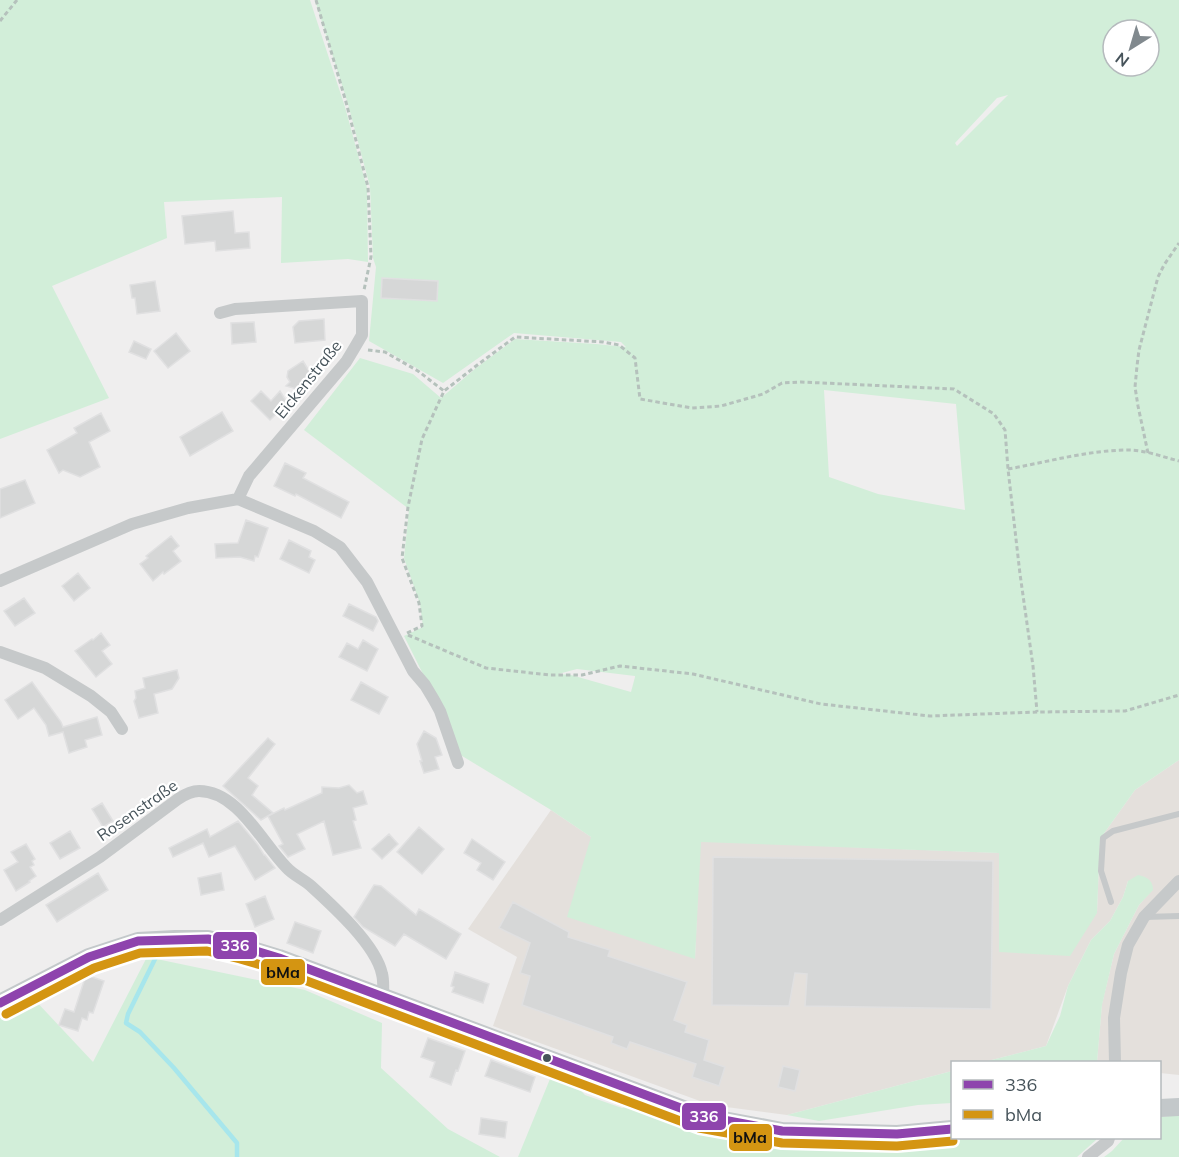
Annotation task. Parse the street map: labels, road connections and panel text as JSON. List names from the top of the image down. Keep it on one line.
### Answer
{"streets":{"street":["Eickenstraße","Rosenstraße"]},"lines":["transit line 336","transit line bMa"],"legend":["336","bMa"],"north":"bottom left"}
